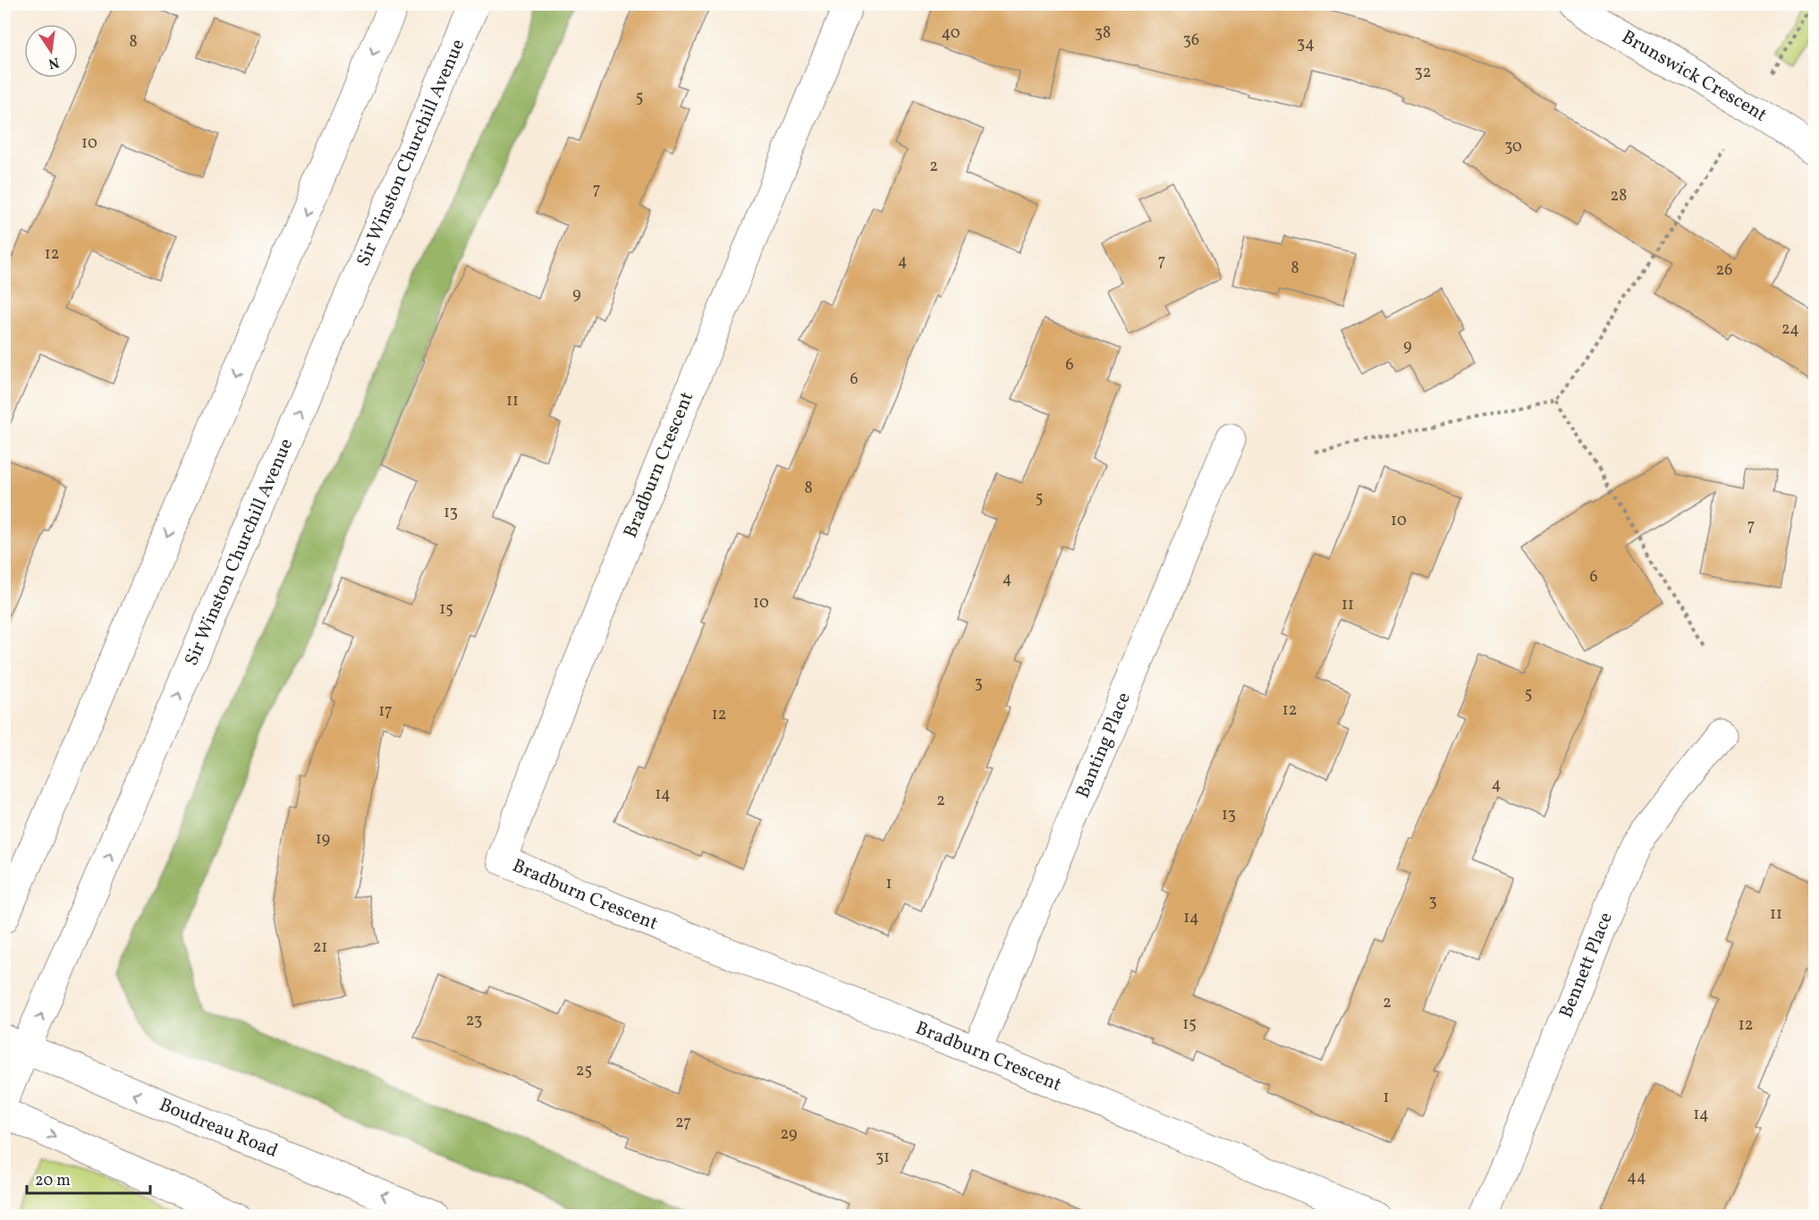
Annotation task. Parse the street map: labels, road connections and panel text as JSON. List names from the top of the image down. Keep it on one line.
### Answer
{"streets":{"street":["Brunswick Crescent","Sir Winston Churchill Avenue","Bradburn Crescent","Banting Place","Bennett Place","Boudreau Road"]},"crossings":[["Sir Winston Churchill Avenue","Boudreau Road"],["Bradburn Crescent","Banting Place"]],"house_numbers":["40","38","36","8","34","32","5","10","30","2","7","28","12","4","7","8","26","9","24","9","6","6","11","8","5","13","10","7","6","4","10","11","15","3","5","12","17","12","4","14","2","13","19","1","3","11","14","21","2","23","15","12","25","1","14","27","29","31","44"],"scale_bar":"20 m","north":"bottom"}
